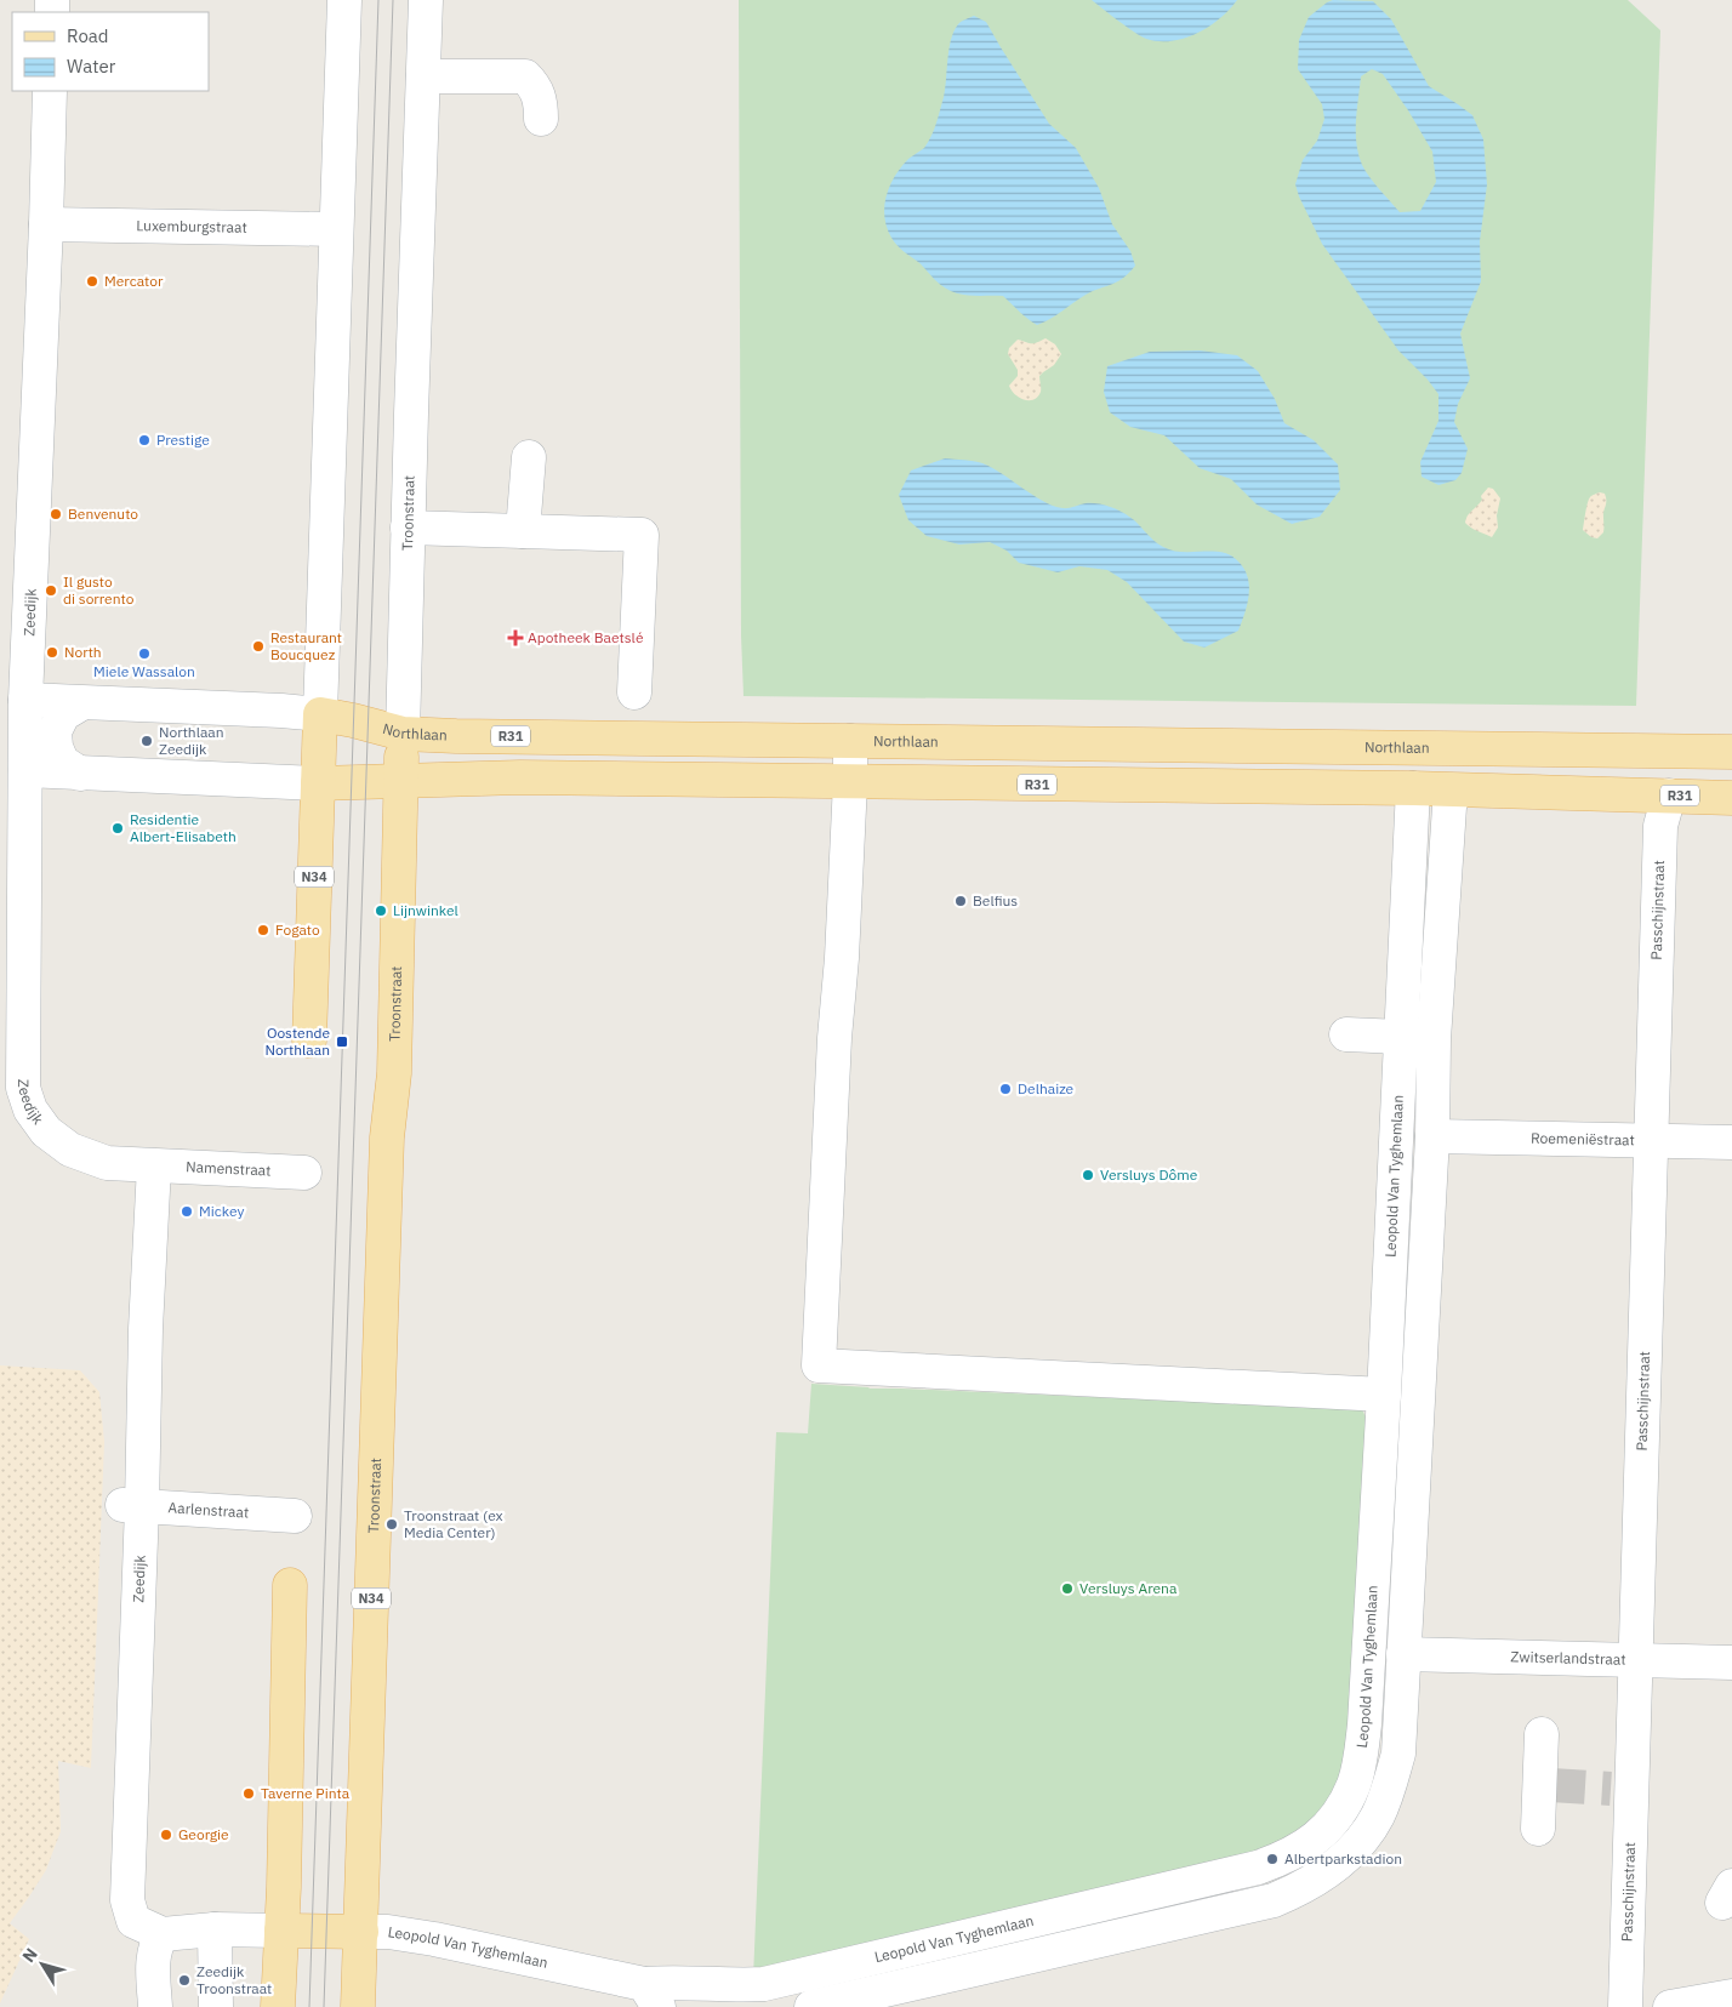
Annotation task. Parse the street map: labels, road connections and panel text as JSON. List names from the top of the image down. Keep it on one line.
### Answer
{"streets":{"main road":["Troonstraat","Northlaan","R31","N34"],"street":["Luxemburgstraat","Zeedijk","Passchijnstraat","Roemeniëstraat","Namenstraat","Leopold Van Tyghemlaan","Aarlenstraat","Zwitserlandstraat"]},"crossings":[["Luxemburgstraat","Zeedijk"],["Troonstraat","Northlaan"],["Troonstraat","R31"],["Troonstraat","Leopold Van Tyghemlaan"],["Zeedijk","Northlaan"],["Zeedijk","Namenstraat"],["Zeedijk","Aarlenstraat"],["Northlaan","N34"],["R31","N34"],["R31","Passchijnstraat"],["R31","Leopold Van Tyghemlaan"],["Passchijnstraat","Roemeniëstraat"],["Passchijnstraat","Zwitserlandstraat"]],"places":{"other":["Mercator","Prestige","Benvenuto","Il gusto di sorrento","Restaurant Boucquez","North","Miele Wassalon","Northlaan Zeedijk","Residentie Albert-Elisabeth","Belfius","Lijnwinkel","Fogato","Delhaize","Versluys Dôme","Mickey","Troonstraat (ex Media Center)","Versluys Arena","Taverne Pinta","Georgie","Albertparkstadion","Zeedijk Troonstraat"],"health":["Apotheek Baetslé"],"transit":["Oostende Northlaan"]},"legend":["Road","Water"],"north":"top left"}
